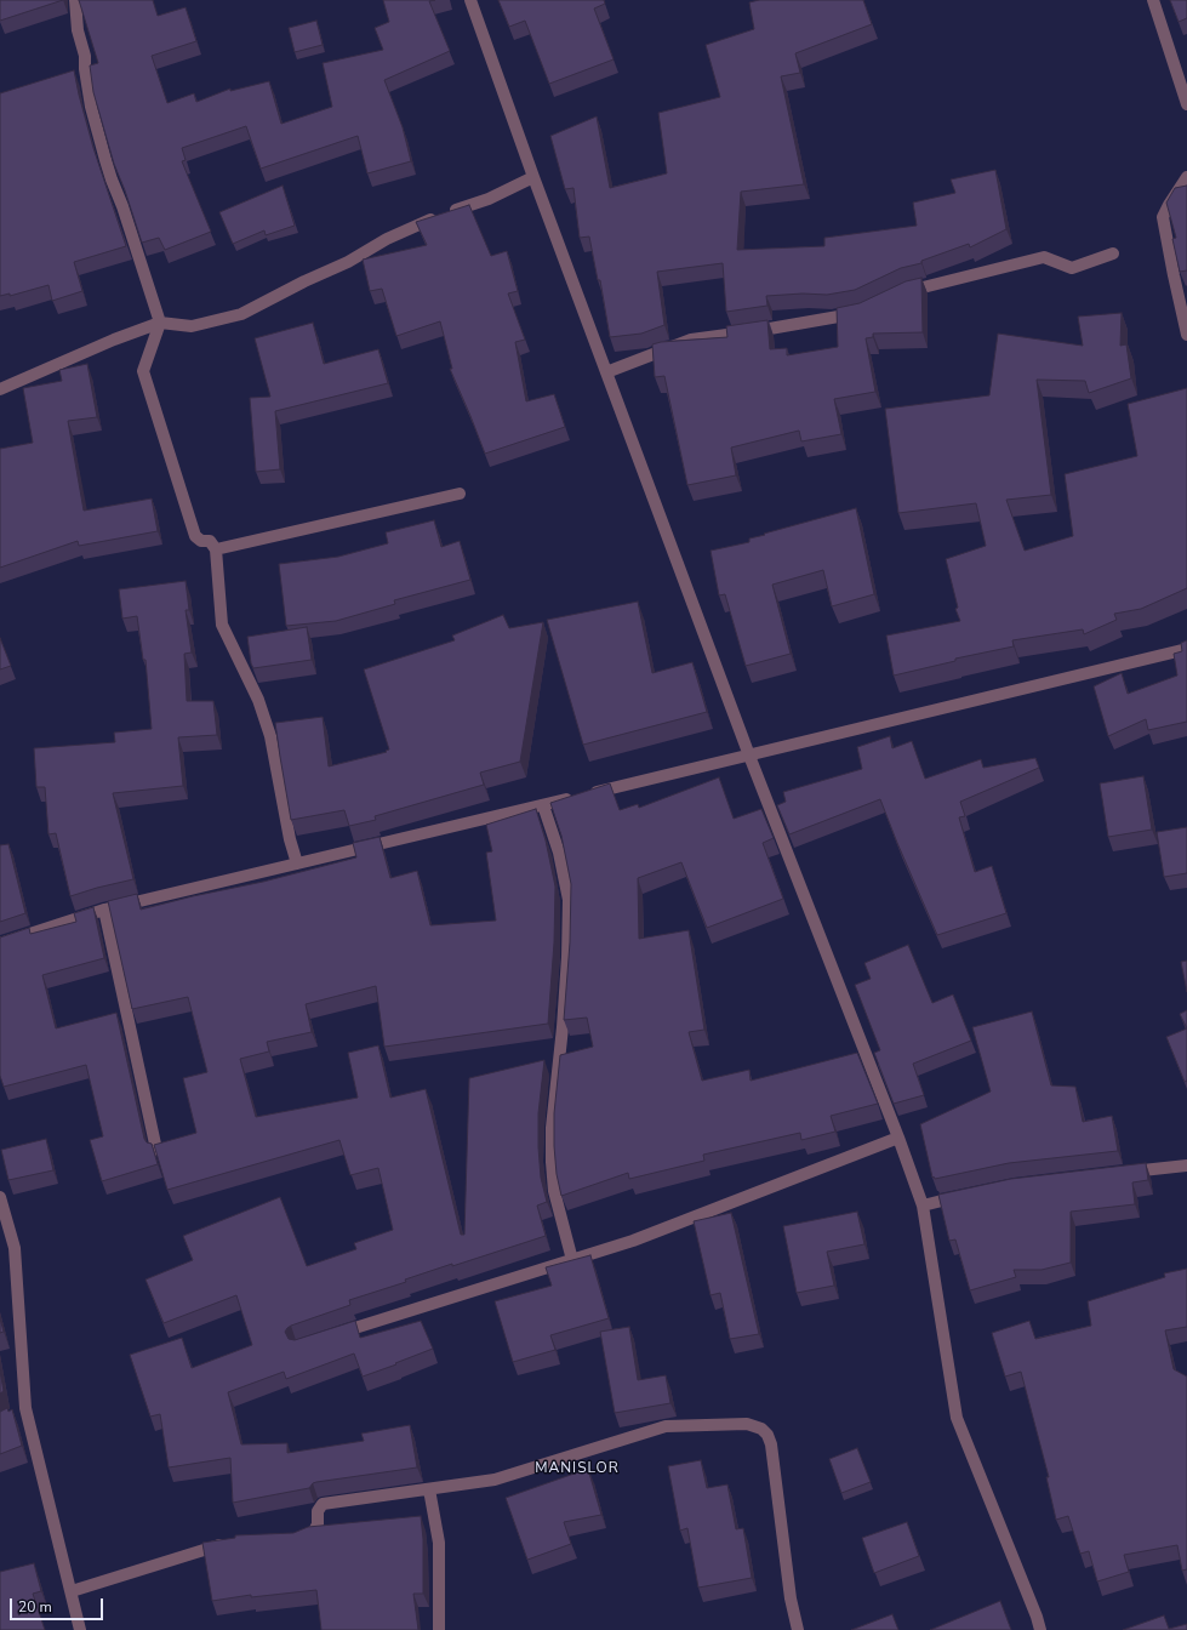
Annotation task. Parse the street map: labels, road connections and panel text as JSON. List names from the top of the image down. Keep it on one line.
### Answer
{"districts":["MANISLOR"],"scale_bar":"20 m"}
